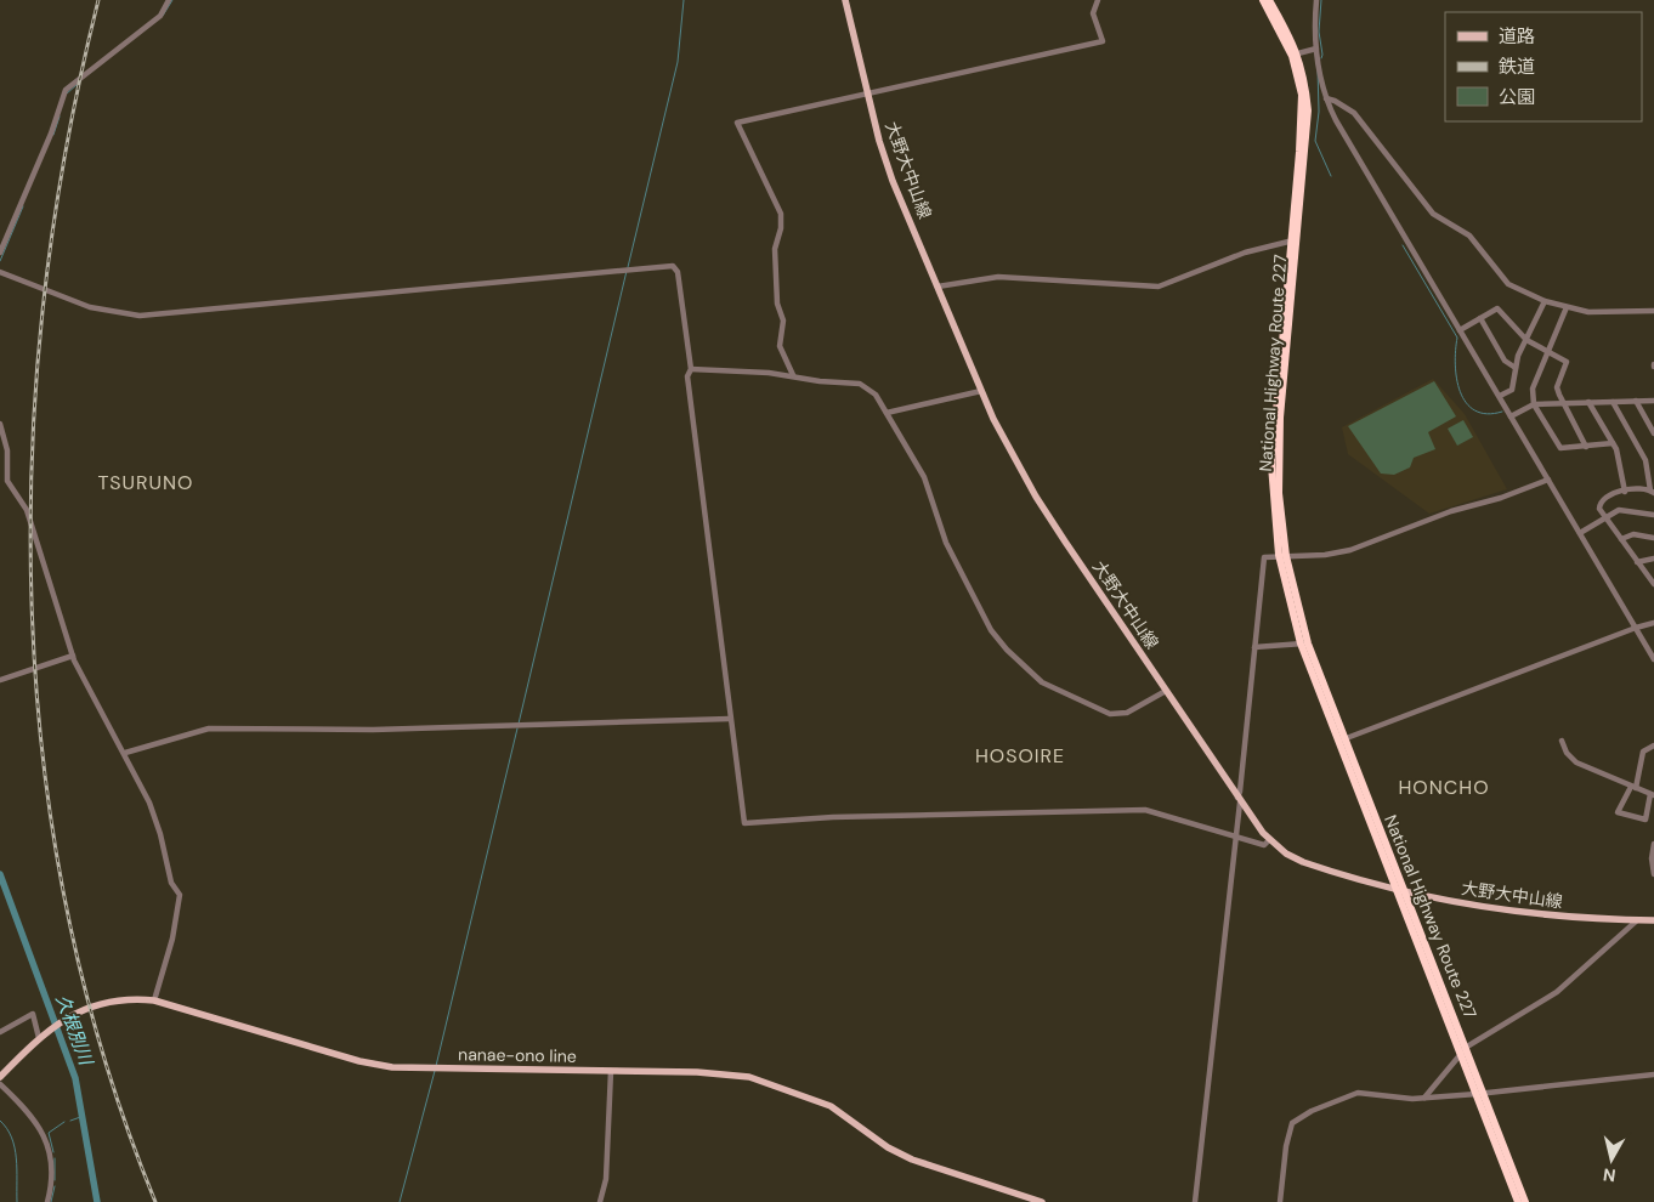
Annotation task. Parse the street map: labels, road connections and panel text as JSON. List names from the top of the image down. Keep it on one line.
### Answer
{"streets":{"highway":["National Highway Route 227"],"main road":["大野大中山線","nanae-ono line"]},"crossings":[["大野大中山線","National Highway Route 227"]],"districts":["TSURUNO","HOSOIRE","HONCHO"],"water":["久根別川"],"legend":["道路","鉄道","公園"],"north":"bottom"}
